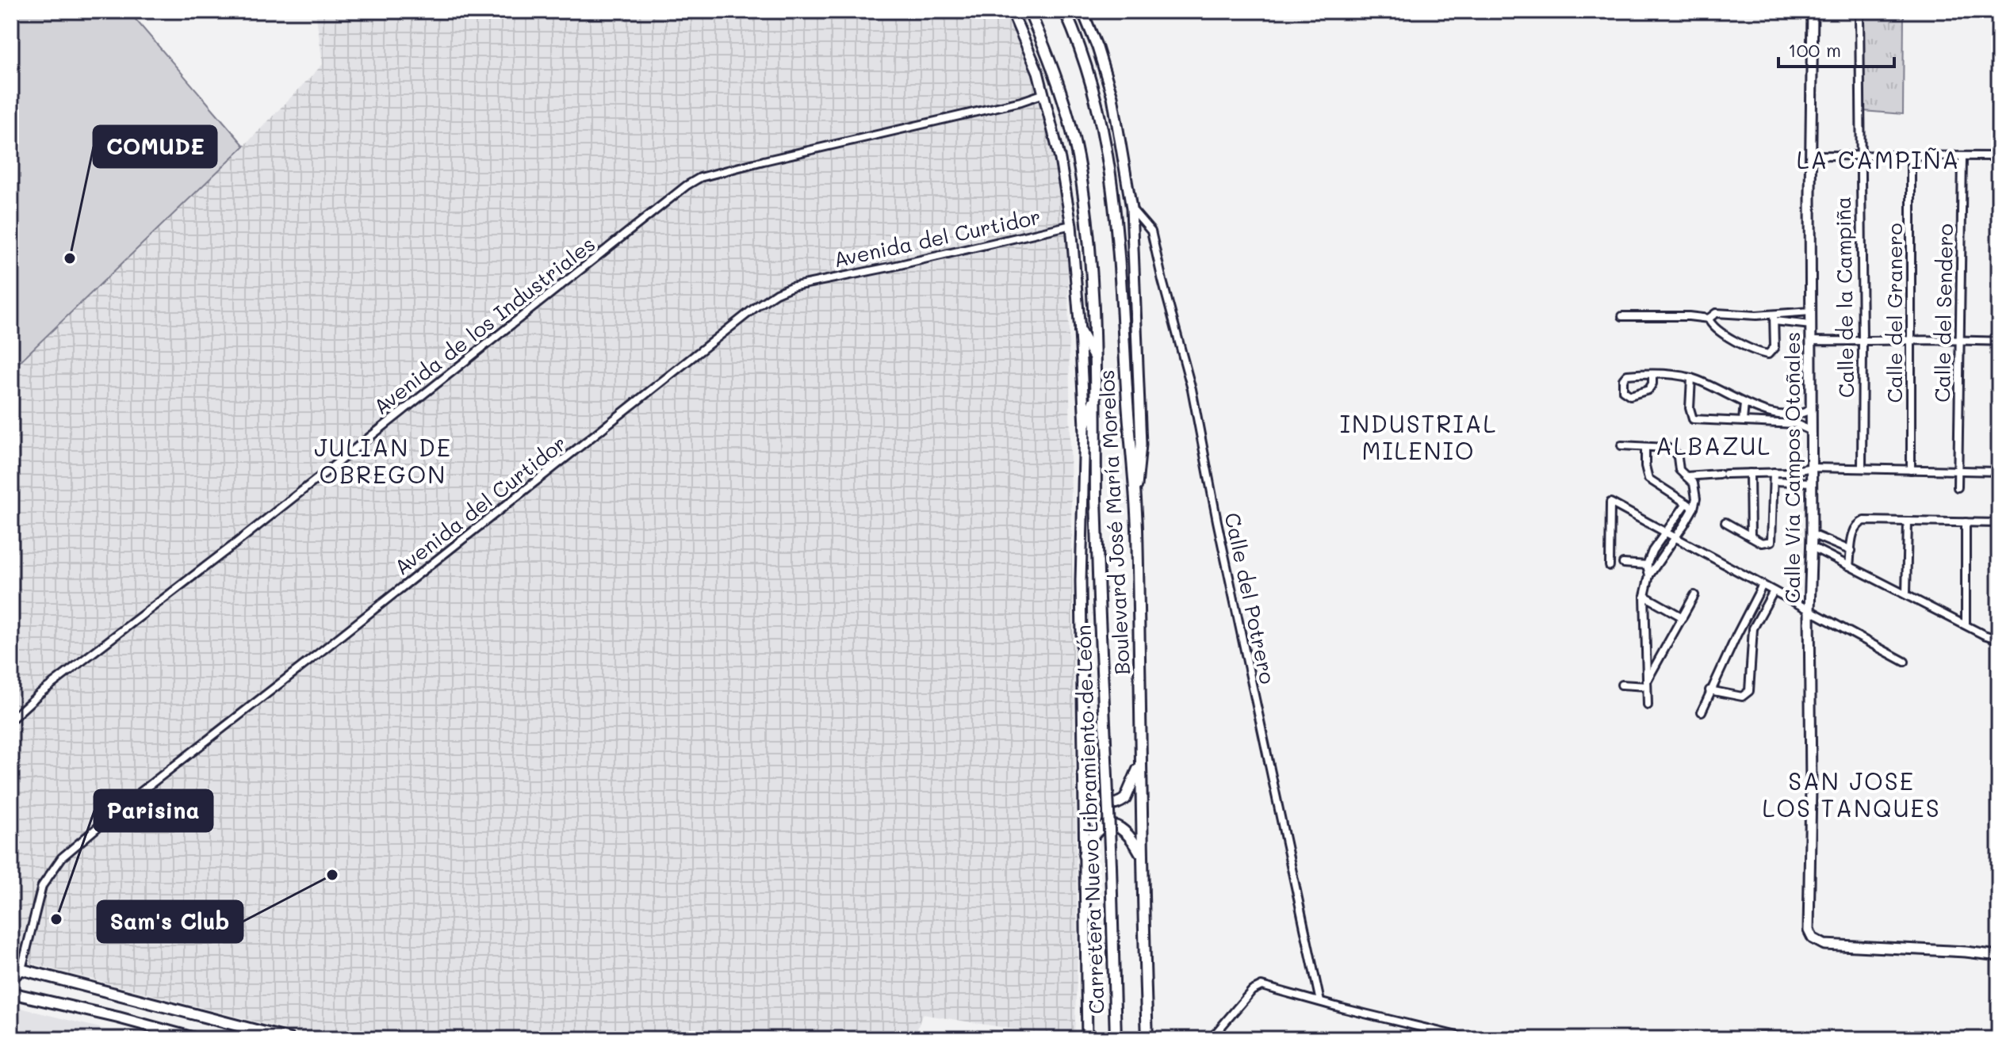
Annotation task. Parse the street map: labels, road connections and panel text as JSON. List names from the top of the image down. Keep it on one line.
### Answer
{"streets":{"main road":["Boulevard José María Morelos","Carretera Nuevo Libramiento de León"],"street":["Avenida del Curtidor","Calle de la Campiña","Calle del Granero","Calle del Sendero","Avenida de los Industriales","Calle Vía Campos Otoñales","Calle del Potrero"]},"crossings":[["Boulevard José María Morelos","Carretera Nuevo Libramiento de León"]],"districts":["LA CAMPIÑA","INDUSTRIAL MILENIO","ALBAZUL","JULIAN DE OBREGON","SAN JOSE LOS TANQUES"],"places":["COMUDE","Sam's Club","Parisina"],"scale_bar":"100 m"}
